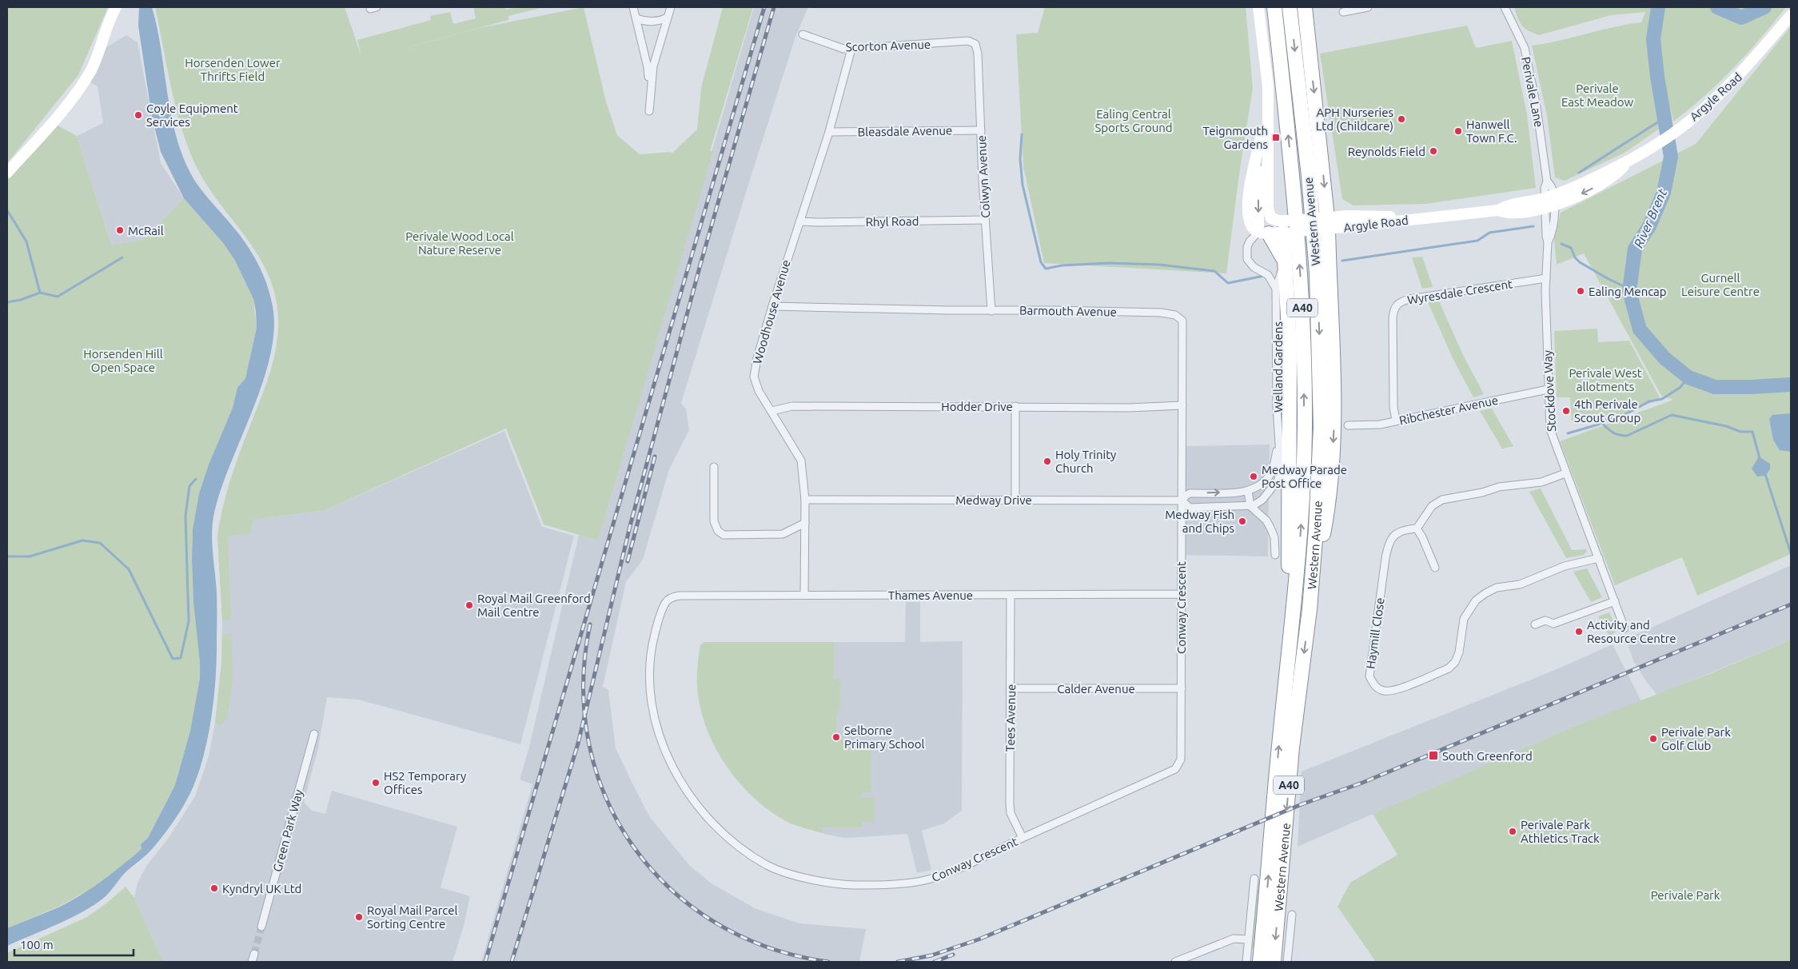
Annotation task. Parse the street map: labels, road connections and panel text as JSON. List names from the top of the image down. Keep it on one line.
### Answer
{"streets":{"highway":["Western Avenue","A40"],"main road":["Argyle Road"],"street":["Scorton Avenue","Perivale Lane","Bleasdale Avenue","Colwyn Avenue","Rhyl Road","Wyresdale Crescent","Barmouth Avenue","Woodhouse Avenue","Welland Gardens","Stockdove Way","Hodder Drive","Ribchester Avenue","Medway Drive","Thames Avenue","Conway Crescent","Haymill Close","Calder Avenue","Tees Avenue","Green Park Way"]},"crossings":[["Scorton Avenue","Colwyn Avenue"],["Scorton Avenue","Woodhouse Avenue"],["Perivale Lane","Argyle Road"],["Perivale Lane","Stockdove Way"],["Argyle Road","A40"],["Argyle Road","Stockdove Way"],["Bleasdale Avenue","Colwyn Avenue"],["Bleasdale Avenue","Woodhouse Avenue"],["Colwyn Avenue","Rhyl Road"],["Colwyn Avenue","Barmouth Avenue"],["Rhyl Road","Woodhouse Avenue"],["Western Avenue","A40"],["Wyresdale Crescent","Stockdove Way"],["Wyresdale Crescent","Ribchester Avenue"],["A40","Welland Gardens"],["Barmouth Avenue","Woodhouse Avenue"],["Barmouth Avenue","Hodder Drive"],["Barmouth Avenue","Medway Drive"],["Barmouth Avenue","Conway Crescent"],["Woodhouse Avenue","Hodder Drive"],["Woodhouse Avenue","Medway Drive"],["Woodhouse Avenue","Thames Avenue"],["Stockdove Way","Ribchester Avenue"],["Stockdove Way","Haymill Close"],["Medway Drive","Conway Crescent"],["Thames Avenue","Conway Crescent"],["Thames Avenue","Tees Avenue"],["Conway Crescent","Calder Avenue"],["Conway Crescent","Tees Avenue"],["Calder Avenue","Tees Avenue"]],"water":["River Brent"],"parks":["Horsenden Lower Thrifts Field","Perivale East Meadow","Ealing Central Sports Ground","Perivale Wood Local Nature Reserve","Gurnell Leisure Centre","Horsenden Hill Open Space","Perivale West allotments","Perivale Park"],"places":{"other":["Coyle Equipment Services","APH Nurseries Ltd (Childcare)","Hanwell Town F.C.","Reynolds Field","McRail","Ealing Mencap","4th Perivale Scout Group","Holy Trinity Church","Medway Parade Post Office","Medway Fish and Chips","Royal Mail Greenford Mail Centre","Activity and Resource Centre","Selborne Primary School","Perivale Park Golf Club","HS2 Temporary Offices","Perivale Park Athletics Track","Kyndryl UK Ltd","Royal Mail Parcel Sorting Centre"],"transit":["Teignmouth Gardens","South Greenford"]},"scale_bar":"100 m"}
